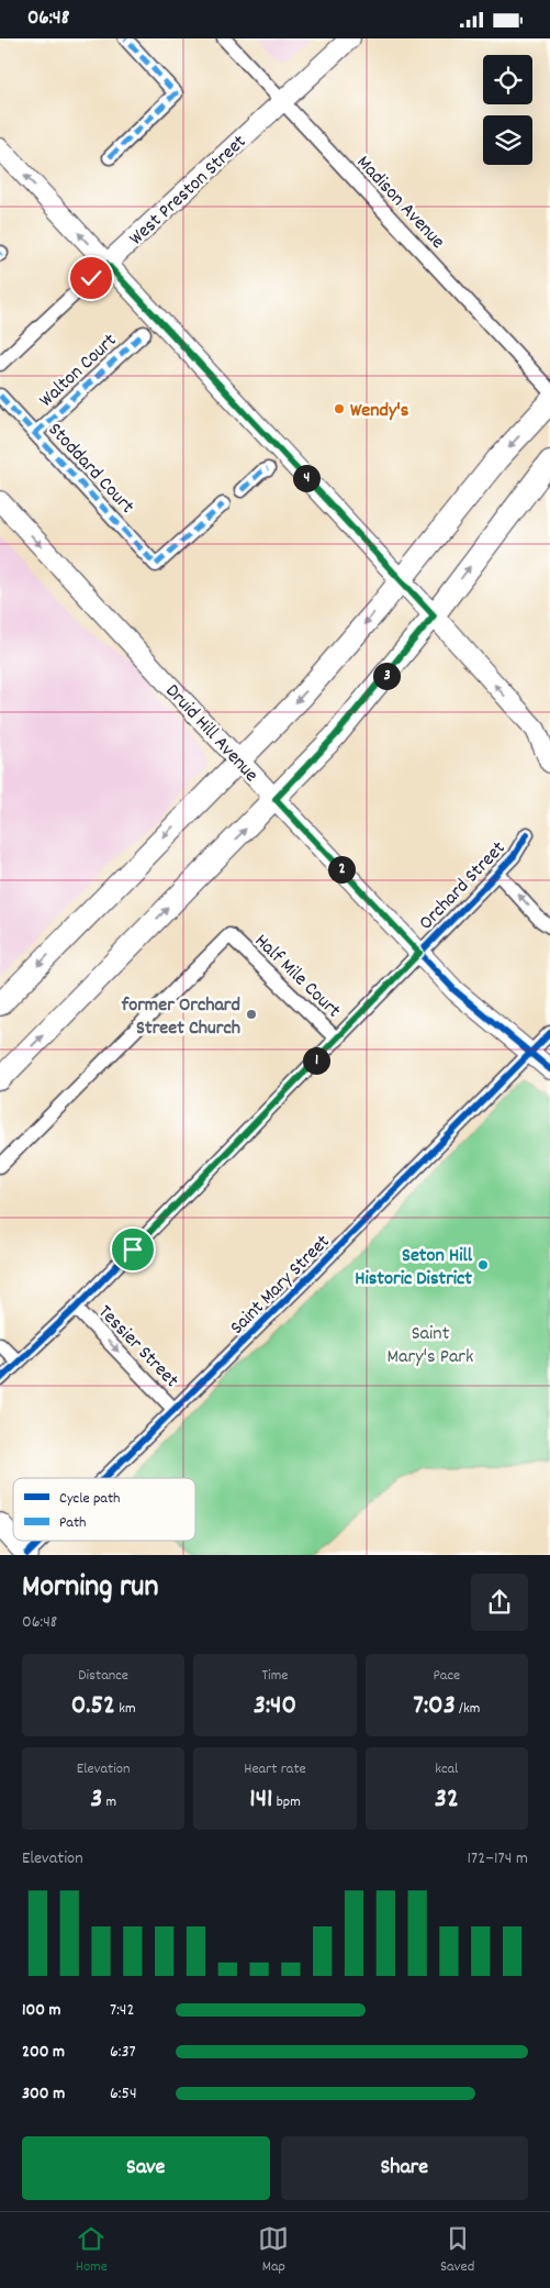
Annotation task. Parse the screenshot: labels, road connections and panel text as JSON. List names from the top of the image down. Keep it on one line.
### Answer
{"streets":{"main road":["West Preston Street","Druid Hill Avenue"],"street":["Madison Avenue","Walton Court","Stoddard Court","Orchard Street","Half Mile Court","Saint Mary Street","Tessier Street"]},"crossings":[["West Preston Street","Madison Avenue"],["Walton Court","Stoddard Court"],["Druid Hill Avenue","Orchard Street"],["Druid Hill Avenue","Saint Mary Street"],["Orchard Street","Half Mile Court"],["Orchard Street","Tessier Street"],["Saint Mary Street","Tessier Street"]],"one_way":["Druid Hill Avenue","Tessier Street"],"parks":["Saint Mary's Park"],"places":["Wendy's","former Orchard Street Church","Seton Hill Historic District"],"legend":["Cycle path","Path"],"page":{"status":"06:48","pins":["4","3","2","1"],"heading":["Morning run","06:48"],"stats":[["Distance","0.52 km"],["Time","3:40"],["Pace","7:03 /km"],["Elevation","3 m"],["Heart rate","141 bpm"],["kcal","32"]],"chart":["Elevation","172–174 m"],"list":[{"name":"100 m","note":"7:42"},{"name":"200 m","note":"6:37"},{"name":"300 m","note":"6:54"}],"buttons":["Save","Share"],"tabs":["Home","Map","Saved"]}}
